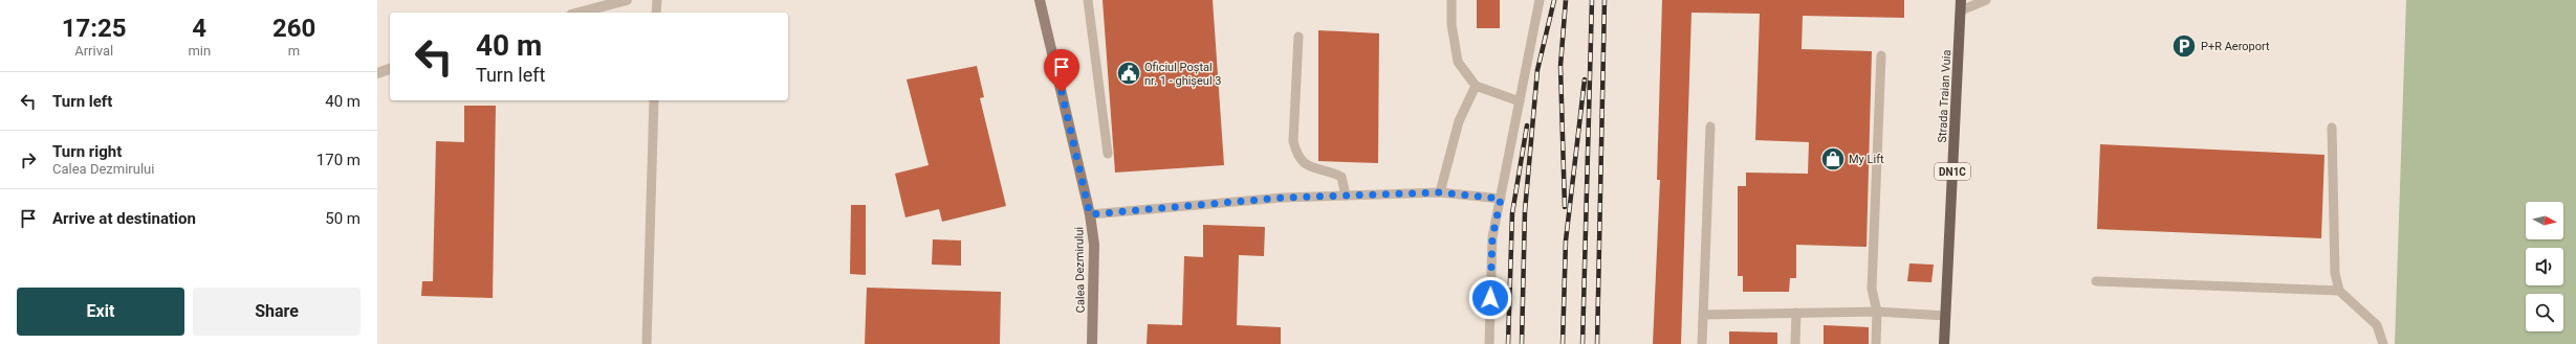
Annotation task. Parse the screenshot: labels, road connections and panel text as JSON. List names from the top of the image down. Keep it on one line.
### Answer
{"streets":{"main road":["Strada Traian Vuia","DN1C","Calea Dezmirului"]},"places":{"parking":["P+R Aeroport"],"public building":["Oficiul Poștal nr. 1 - ghișeul 3"],"shop":["My Lift"]},"north":"right","page":{"eta":["17:25","Arrival","4","min","260","m"],"turn":["40 m","Turn left"],"list":[{"name":"Turn left","value":"40 m"},{"name":"Turn right","note":"Calea Dezmirului","value":"170 m"},{"name":"Arrive at destination","value":"50 m"}],"buttons":["Exit","Share"]}}
